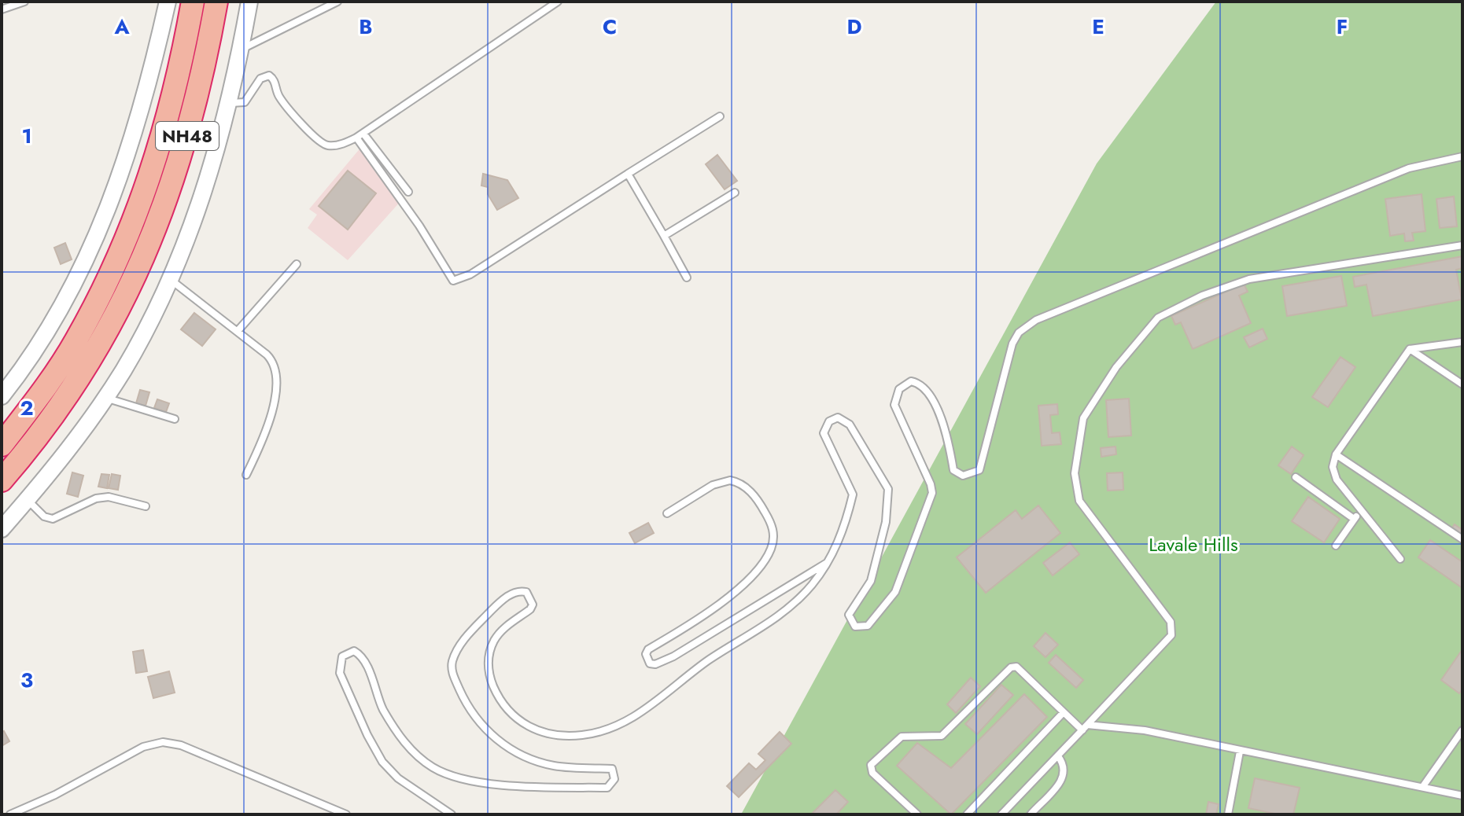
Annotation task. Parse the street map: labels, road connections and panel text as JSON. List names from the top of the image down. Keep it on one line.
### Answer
{"streets":{"highway":["NH48"]},"parks":["Lavale Hills"],"grid":{"columns":["A","B","C","D","E","F"],"rows":["1","2","3"]}}
